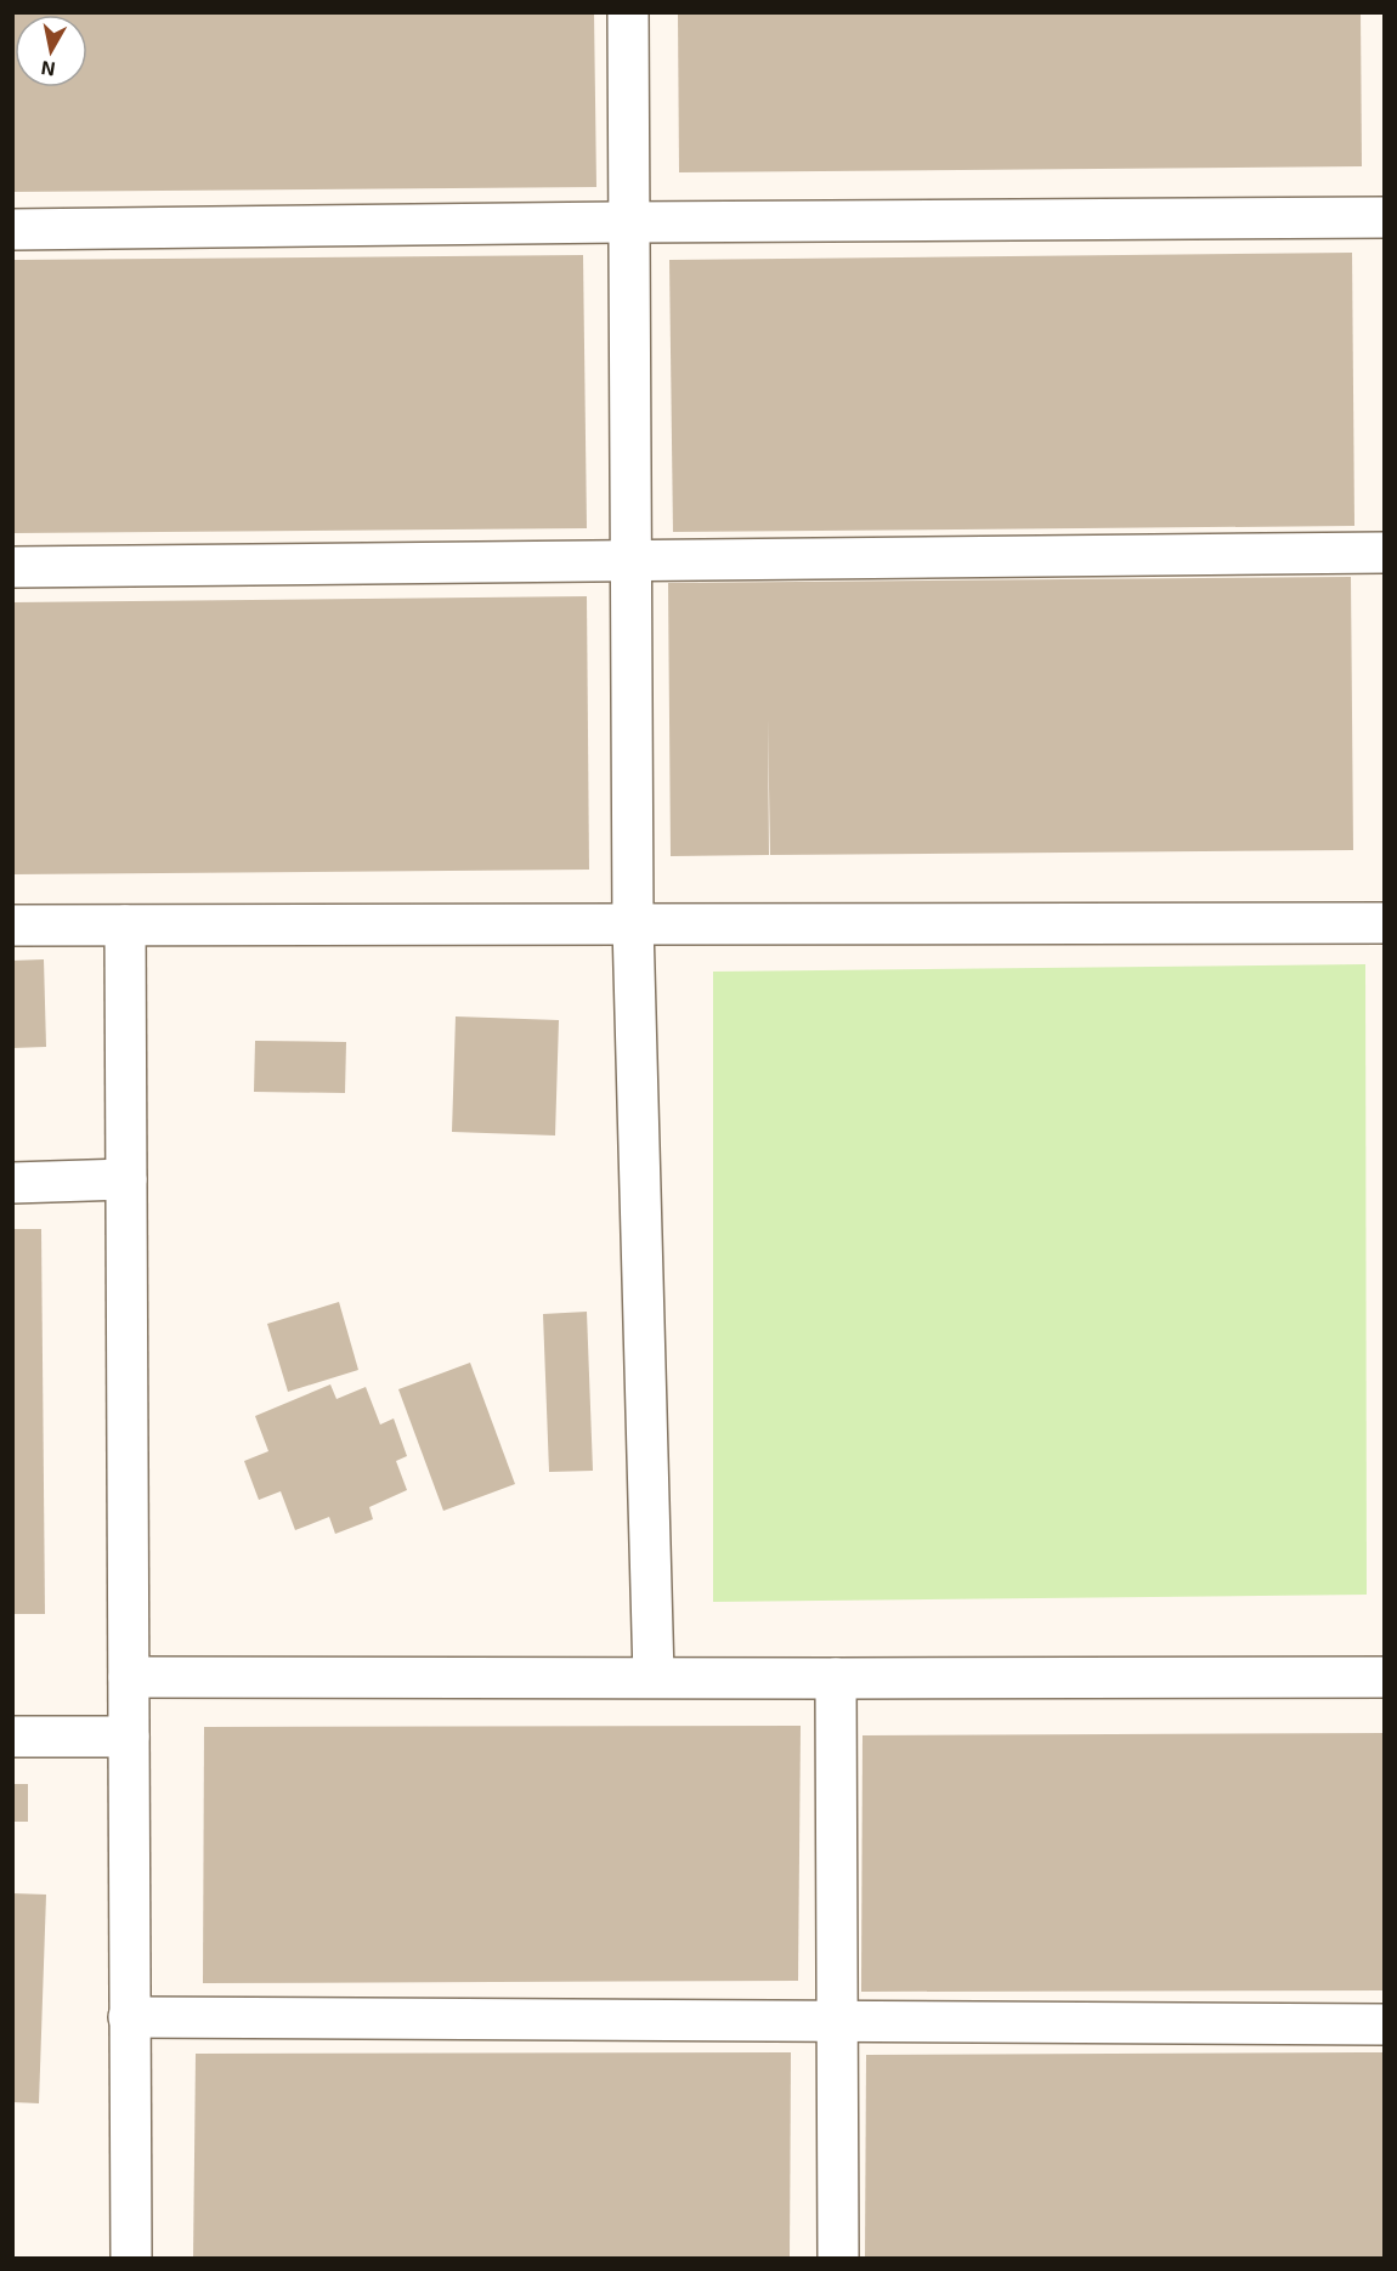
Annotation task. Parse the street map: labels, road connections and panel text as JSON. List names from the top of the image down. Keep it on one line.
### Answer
{"north":"bottom"}
